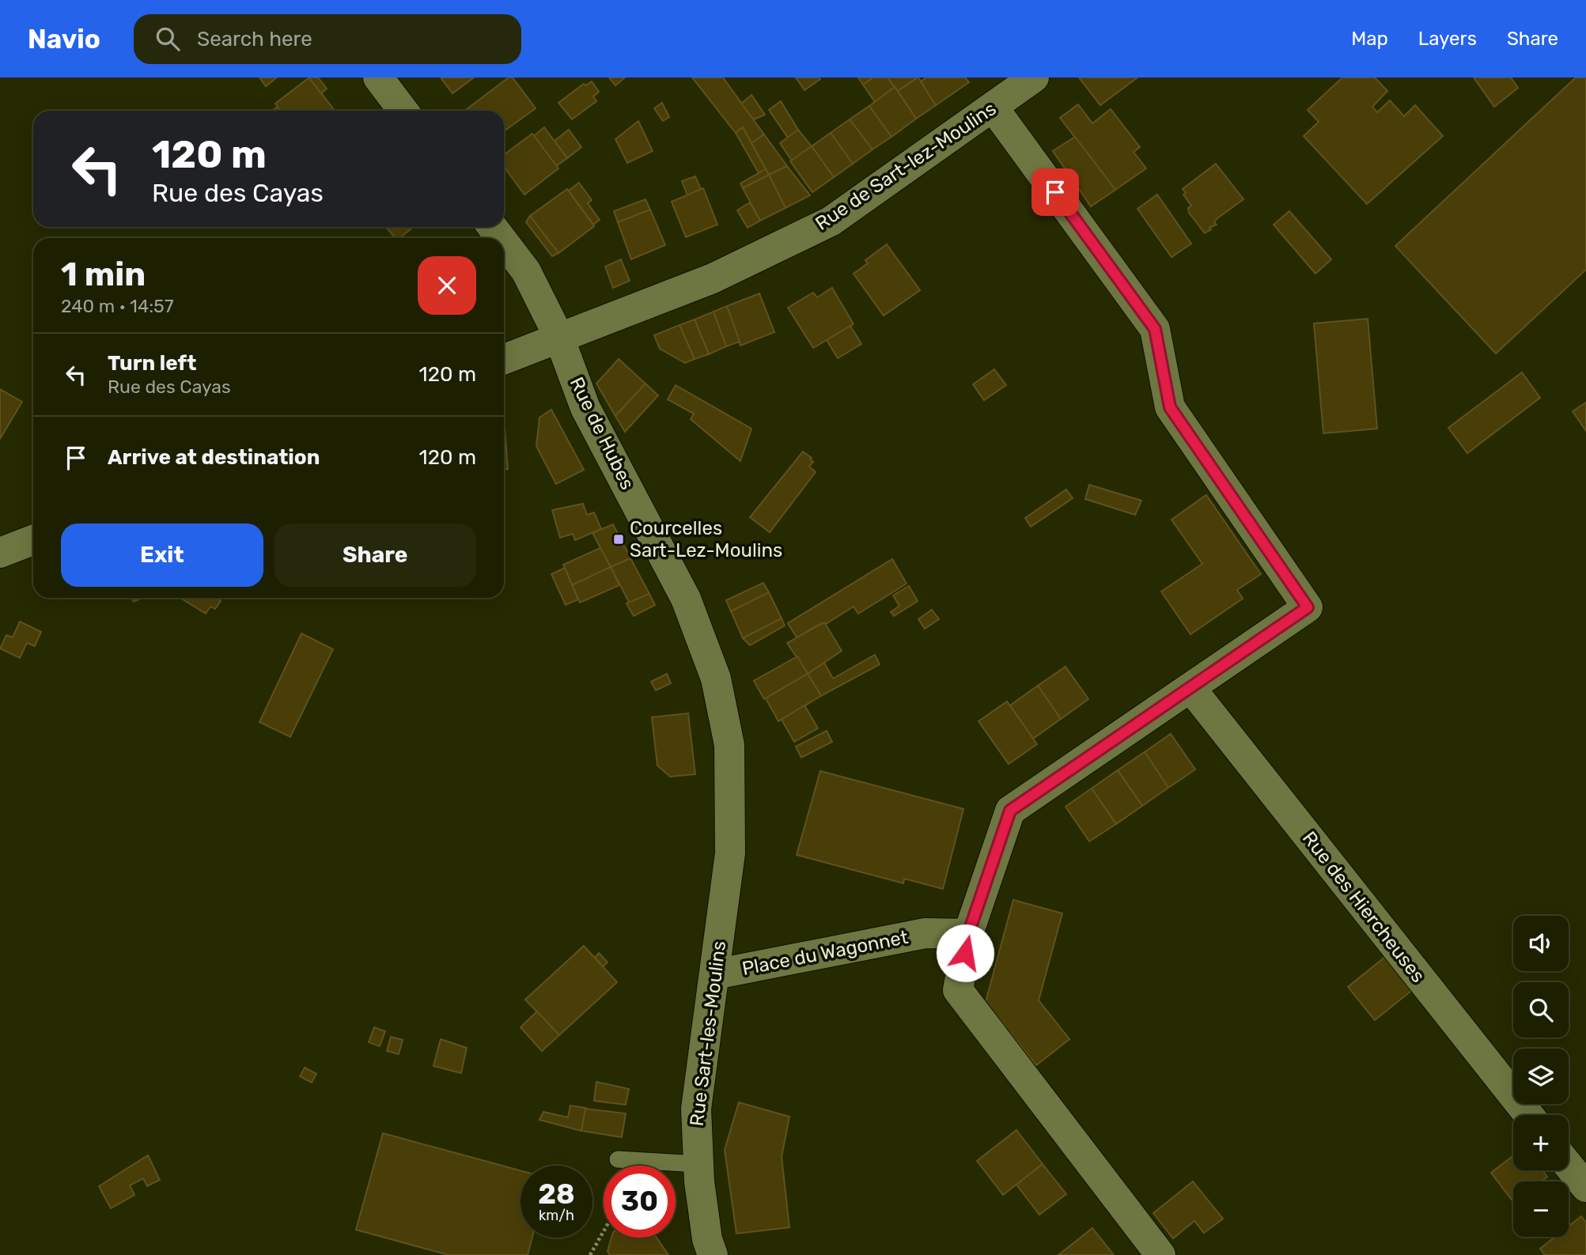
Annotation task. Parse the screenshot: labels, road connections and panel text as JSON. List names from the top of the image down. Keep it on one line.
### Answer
{"streets":{"street":["Rue de Sart-lez-Moulins","Rue de Hubes","Rue des Hiercheuses","Place du Wagonnet","Rue Sart-les-Moulins"]},"crossings":[["Rue de Sart-lez-Moulins","Rue de Hubes"],["Rue de Hubes","Rue Sart-les-Moulins"],["Place du Wagonnet","Rue Sart-les-Moulins"]],"places":{"transit":["Courcelles Sart-Lez-Moulins"]},"page":{"header":"Navio","search":"Search here","nav":["Map","Layers","Share"],"turn":["120 m","Rue des Cayas"],"heading":["1 min","240 m · 14:57"],"list":[{"name":"Turn left","note":"Rue des Cayas","value":"120 m"},{"name":"Arrive at destination","value":"120 m"}],"buttons":["Exit","Share"],"map_buttons":["+","−"],"speed":"28 km/h","limit":"30"}}
